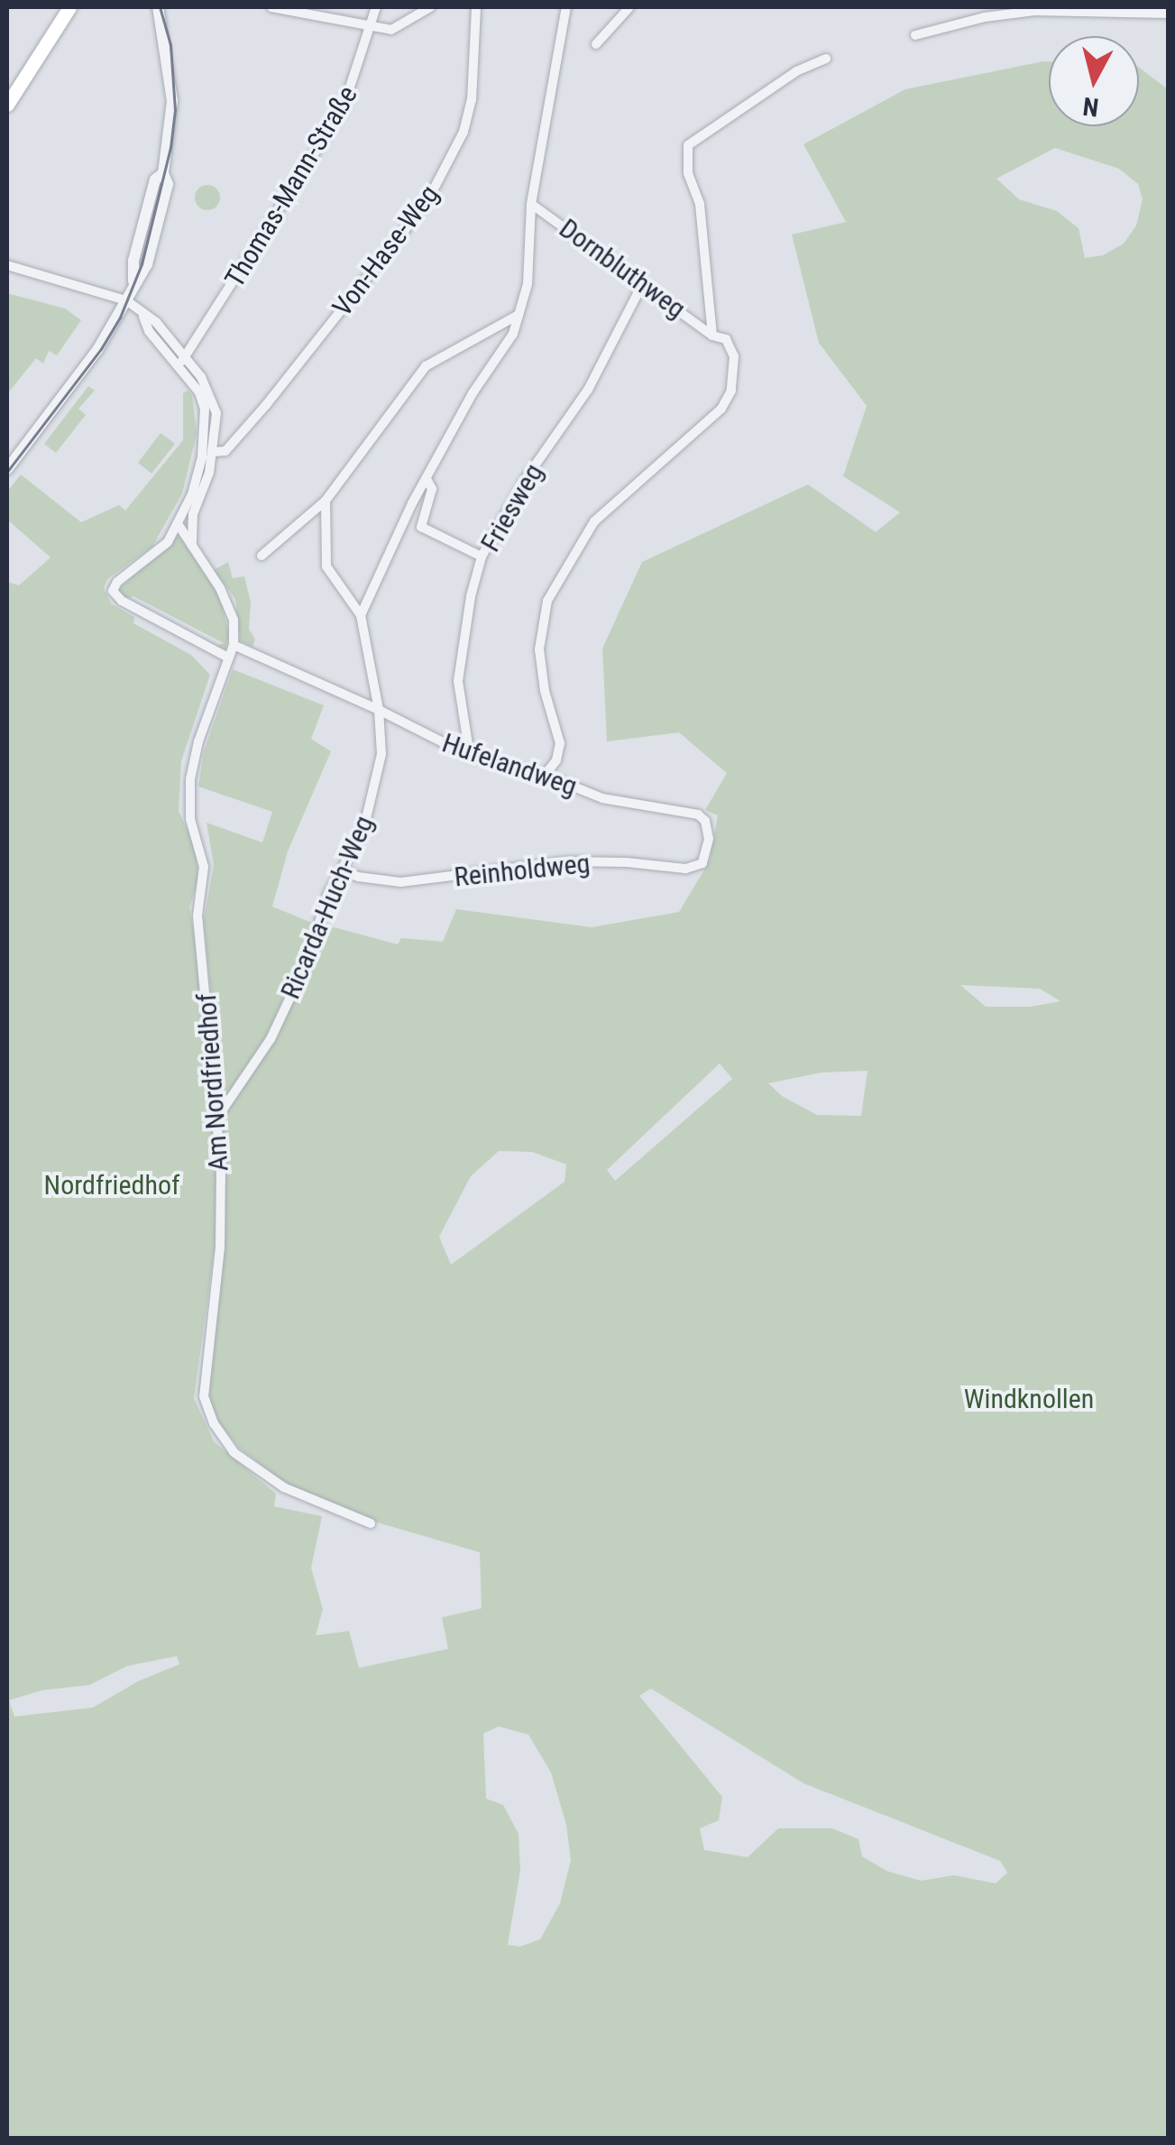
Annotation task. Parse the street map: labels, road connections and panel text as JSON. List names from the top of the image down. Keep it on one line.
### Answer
{"streets":{"street":["Thomas-Mann-Straße","Von-Hase-Weg","Dornbluthweg","Friesweg","Hufelandweg","Reinholdweg","Ricarda-Huch-Weg","Am Nordfriedhof"]},"crossings":[["Dornbluthweg","Friesweg"],["Friesweg","Hufelandweg"],["Hufelandweg","Reinholdweg"],["Hufelandweg","Ricarda-Huch-Weg"],["Reinholdweg","Ricarda-Huch-Weg"],["Ricarda-Huch-Weg","Am Nordfriedhof"]],"parks":["Nordfriedhof","Windknollen"],"north":"bottom"}
